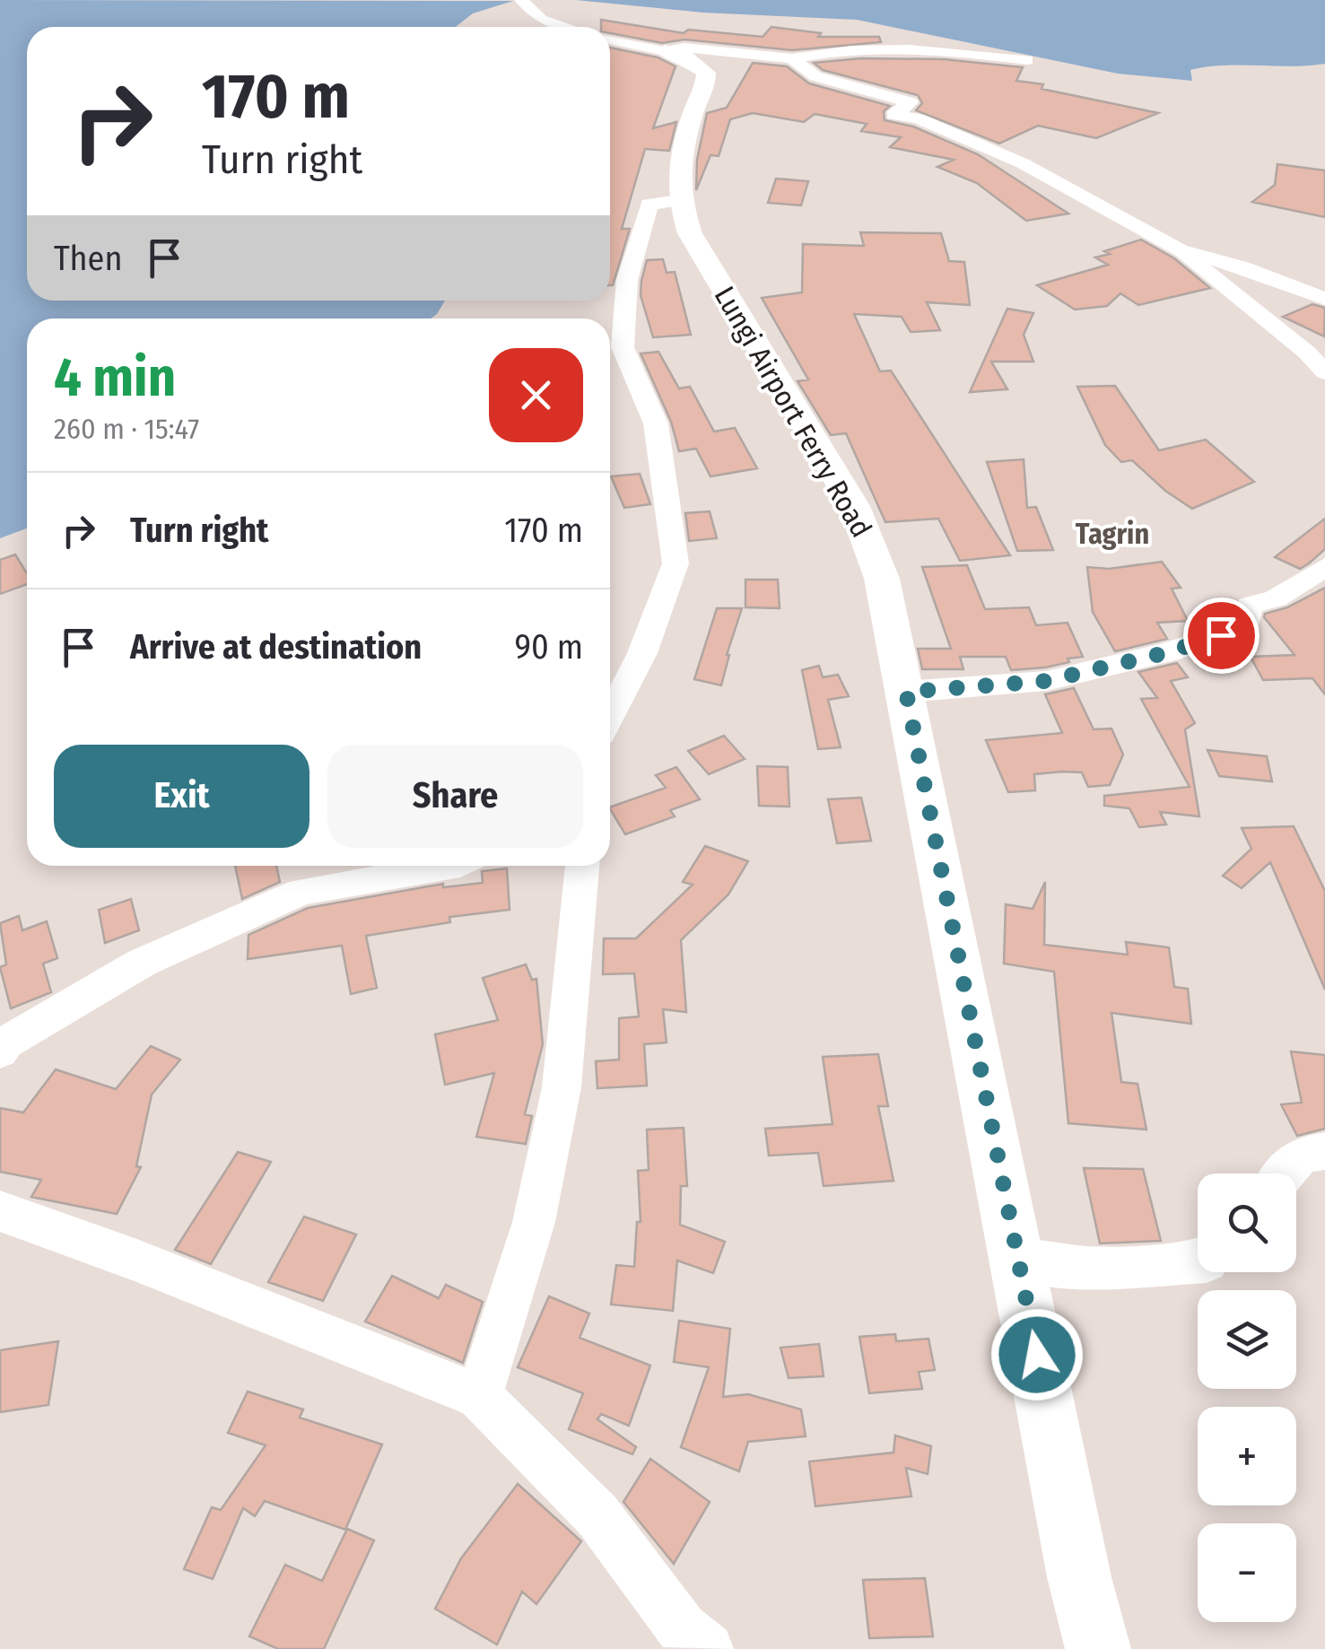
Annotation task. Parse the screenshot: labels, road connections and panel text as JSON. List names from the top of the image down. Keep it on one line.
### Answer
{"streets":{"main road":["Lungi Airport Ferry Road"]},"districts":["Tagrin"],"page":{"turn":["170 m","Turn right"],"then":"Then","heading":["4 min","260 m · 15:47"],"list":[{"name":"Turn right","value":"170 m"},{"name":"Arrive at destination","value":"90 m"}],"buttons":["Exit","Share"],"map_buttons":["+","−"]}}
